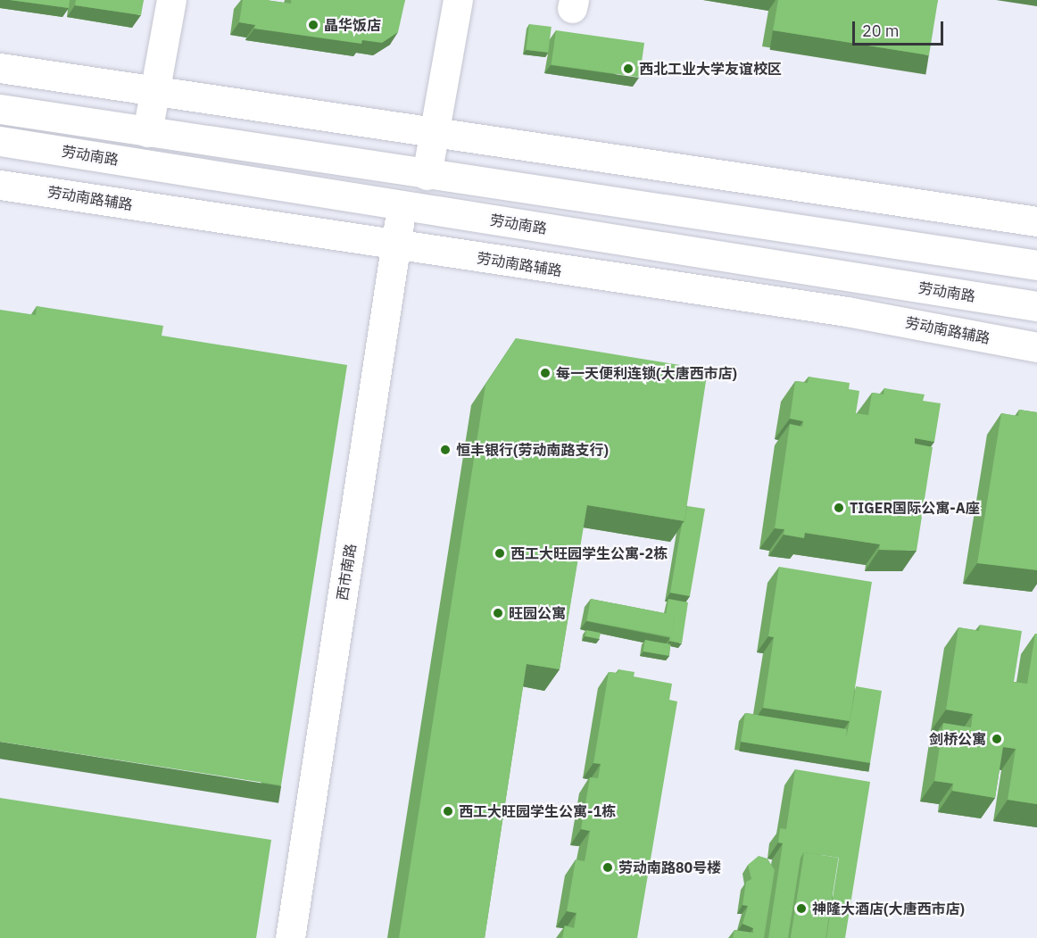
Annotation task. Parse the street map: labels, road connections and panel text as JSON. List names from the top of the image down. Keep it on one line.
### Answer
{"streets":{"street":["劳动南路","劳动南路辅路","西市南路"]},"crossings":[["劳动南路","西市南路"],["劳动南路辅路","西市南路"]],"places":["晶华饭店","西北工业大学友谊校区","每一天便利连锁(大唐西市店)","恒丰银行(劳动南路支行)","TIGER国际公寓-A座","西工大旺园学生公寓-2栋","旺园公寓","剑桥公寓","西工大旺园学生公寓-1栋","劳动南路80号楼","神隆大酒店(大唐西市店)"],"scale_bar":"20 m"}
